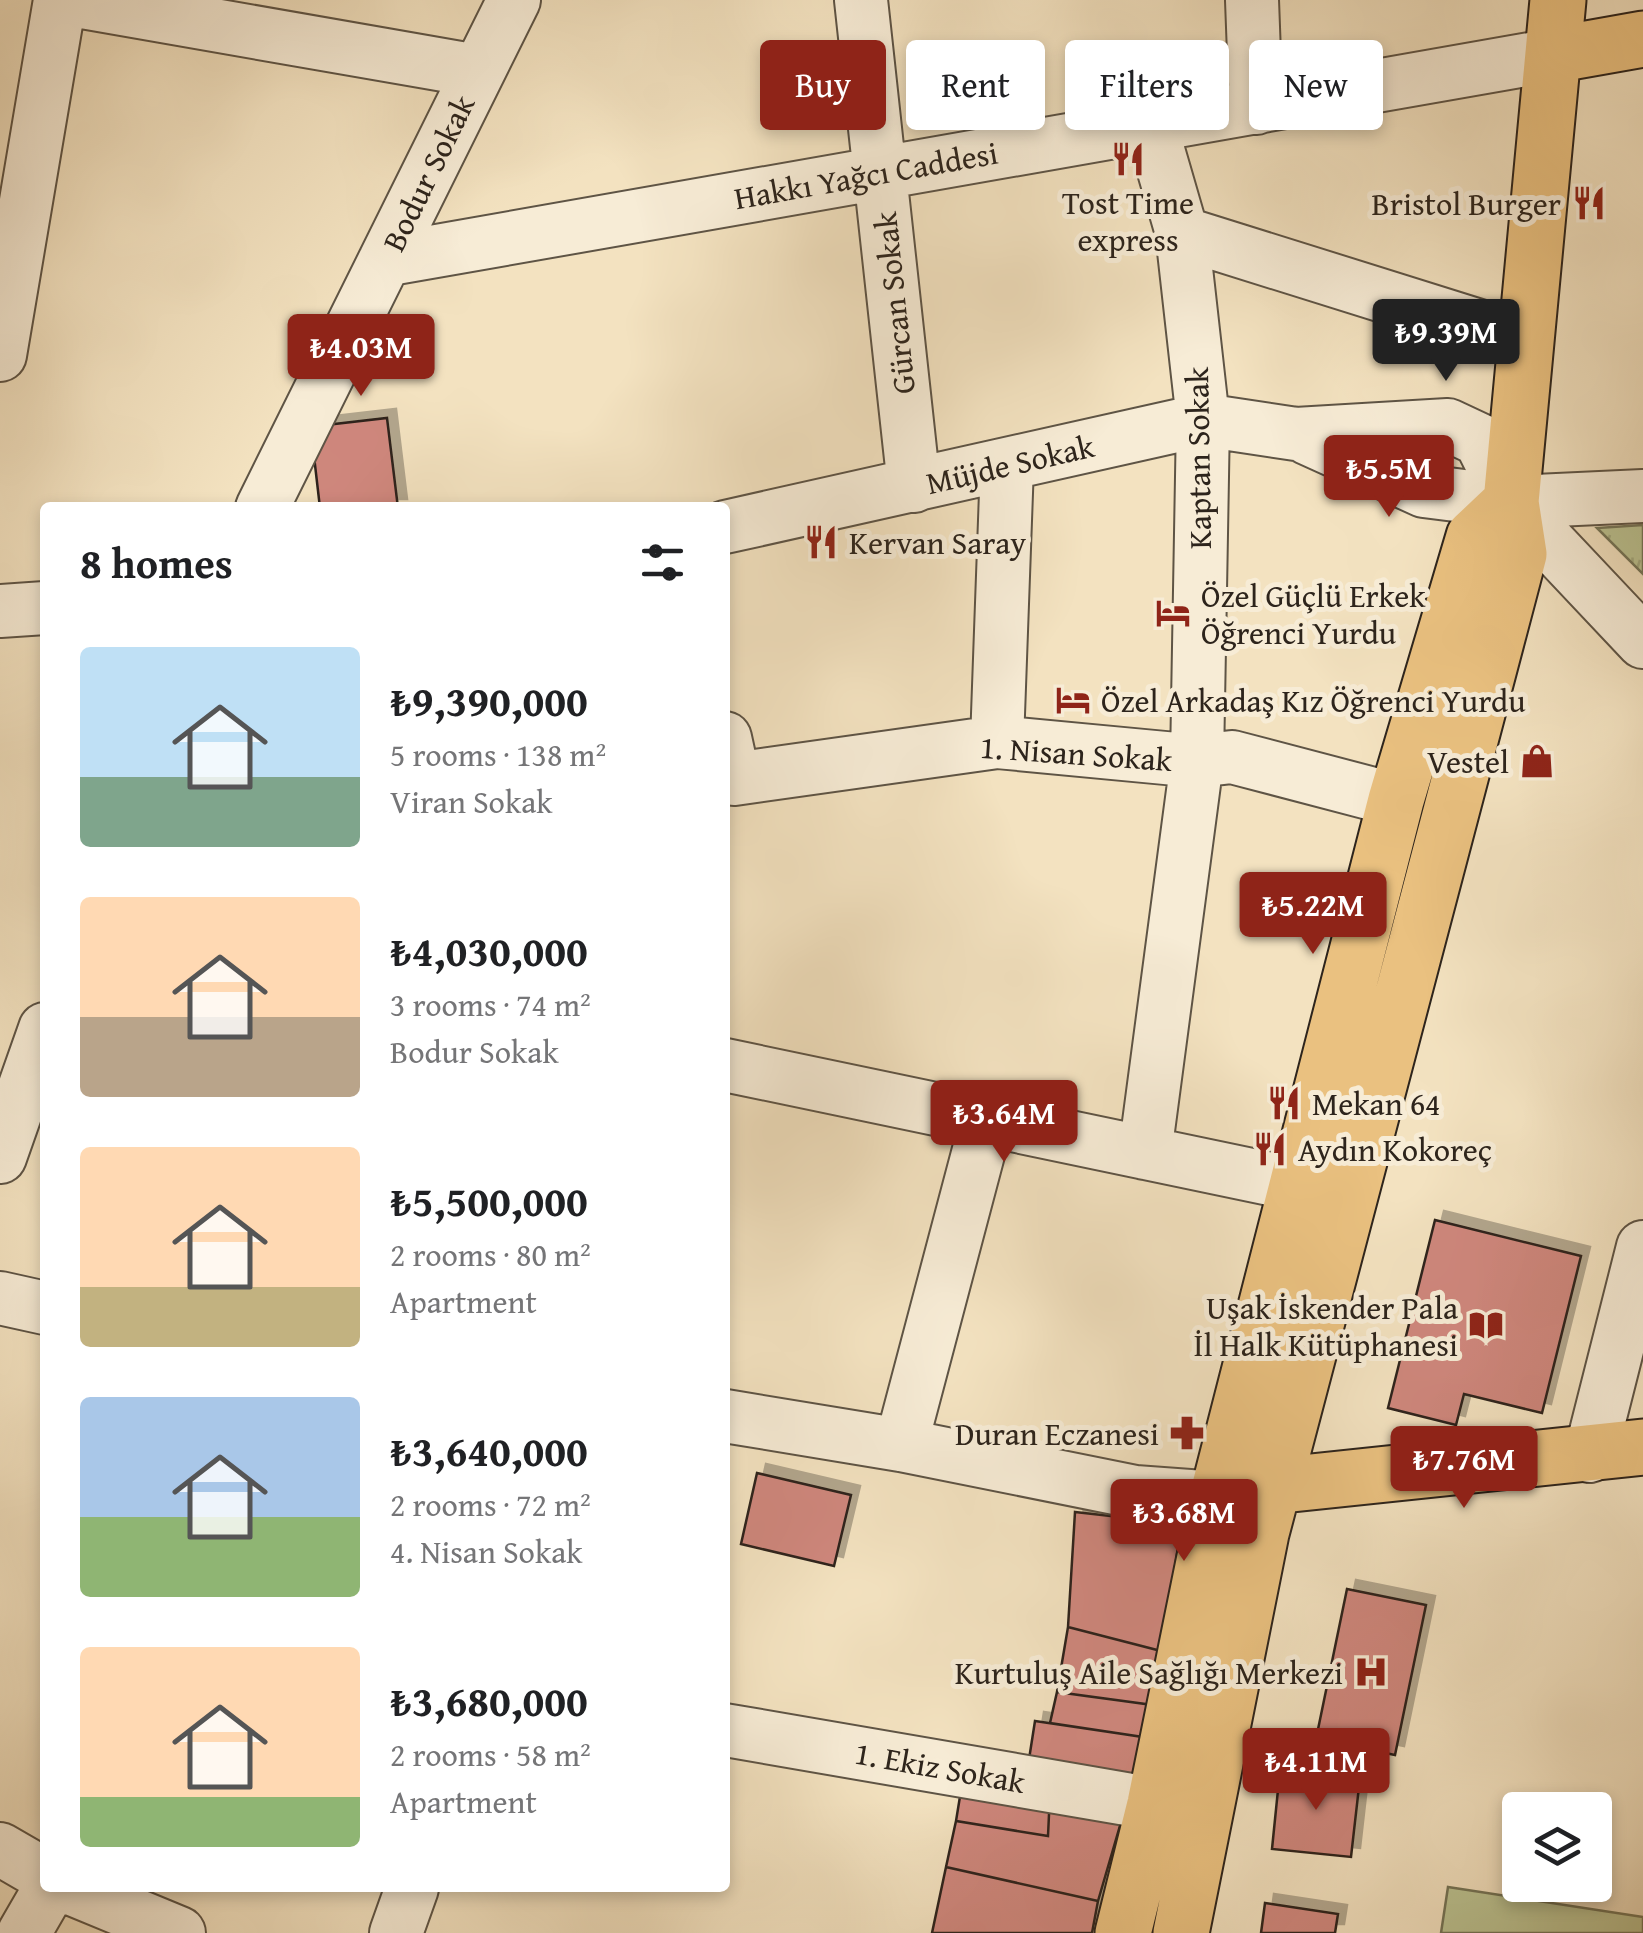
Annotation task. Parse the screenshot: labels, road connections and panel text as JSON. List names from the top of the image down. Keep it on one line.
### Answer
{"streets":{"main road":["Hakkı Yağcı Caddesi"],"street":["Bodur Sokak","Gürcan Sokak","Kaptan Sokak","Müjde Sokak","1. Nisan Sokak","1. Ekiz Sokak"]},"crossings":[["Bodur Sokak","Hakkı Yağcı Caddesi"],["Hakkı Yağcı Caddesi","Gürcan Sokak"],["Gürcan Sokak","Müjde Sokak"],["Kaptan Sokak","Müjde Sokak"],["Kaptan Sokak","1. Nisan Sokak"]],"places":{"restaurant":["Tost Time express","Bristol Burger","Kervan Saray","Mekan 64","Aydın Kokoreç"],"hotel":["Özel Güçlü Erkek Öğrenci Yurdu","Özel Arkadaş Kız Öğrenci Yurdu"],"shop":["Vestel"],"library":["Uşak İskender Pala İl Halk Kütüphanesi"],"pharmacy":["Duran Eczanesi"],"hospital":["Kurtuluş Aile Sağlığı Merkezi"]},"page":{"chip":["Buy","Rent","Filters","New"],"price":["₺9.39M","₺4.03M","₺5.5M","₺5.22M","₺3.64M","₺7.76M","₺3.68M","₺4.11M"],"heading":"8 homes","list":[{"name":"₺9,390,000","note":"5 rooms · 138 m² · Viran Sokak"},{"name":"₺4,030,000","note":"3 rooms · 74 m² · Bodur Sokak"},{"name":"₺5,500,000","note":"2 rooms · 80 m² · Apartment"},{"name":"₺3,640,000","note":"2 rooms · 72 m² · 4. Nisan Sokak"},{"name":"₺3,680,000","note":"2 rooms · 58 m² · Apartment"}]}}
